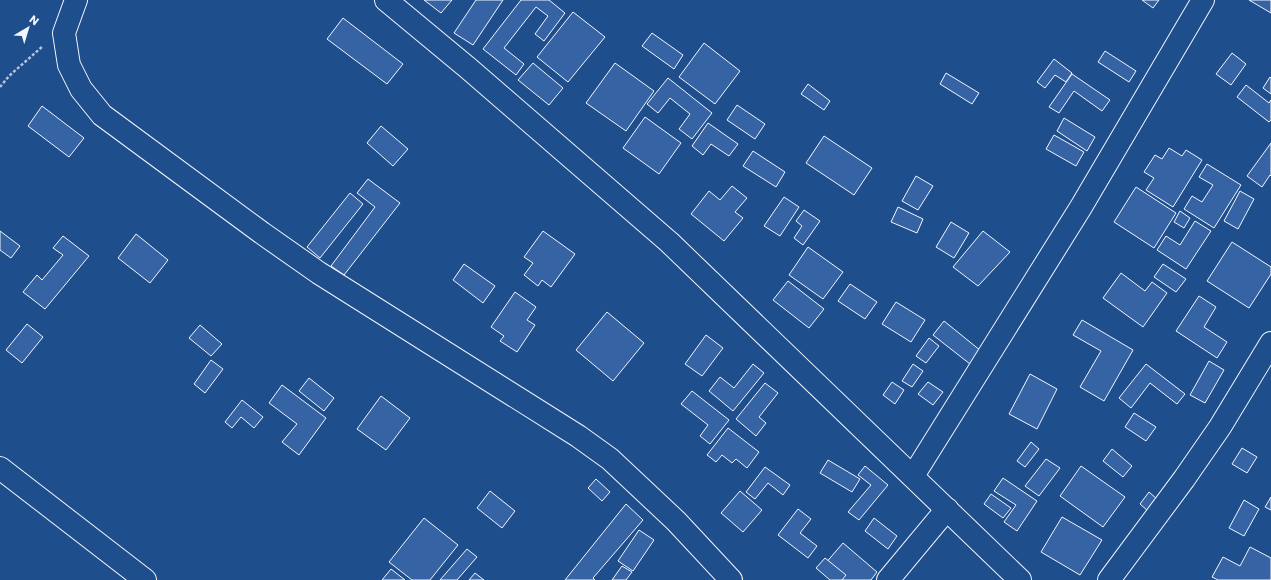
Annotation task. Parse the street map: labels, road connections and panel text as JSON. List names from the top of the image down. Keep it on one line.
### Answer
{"north":"top right"}
